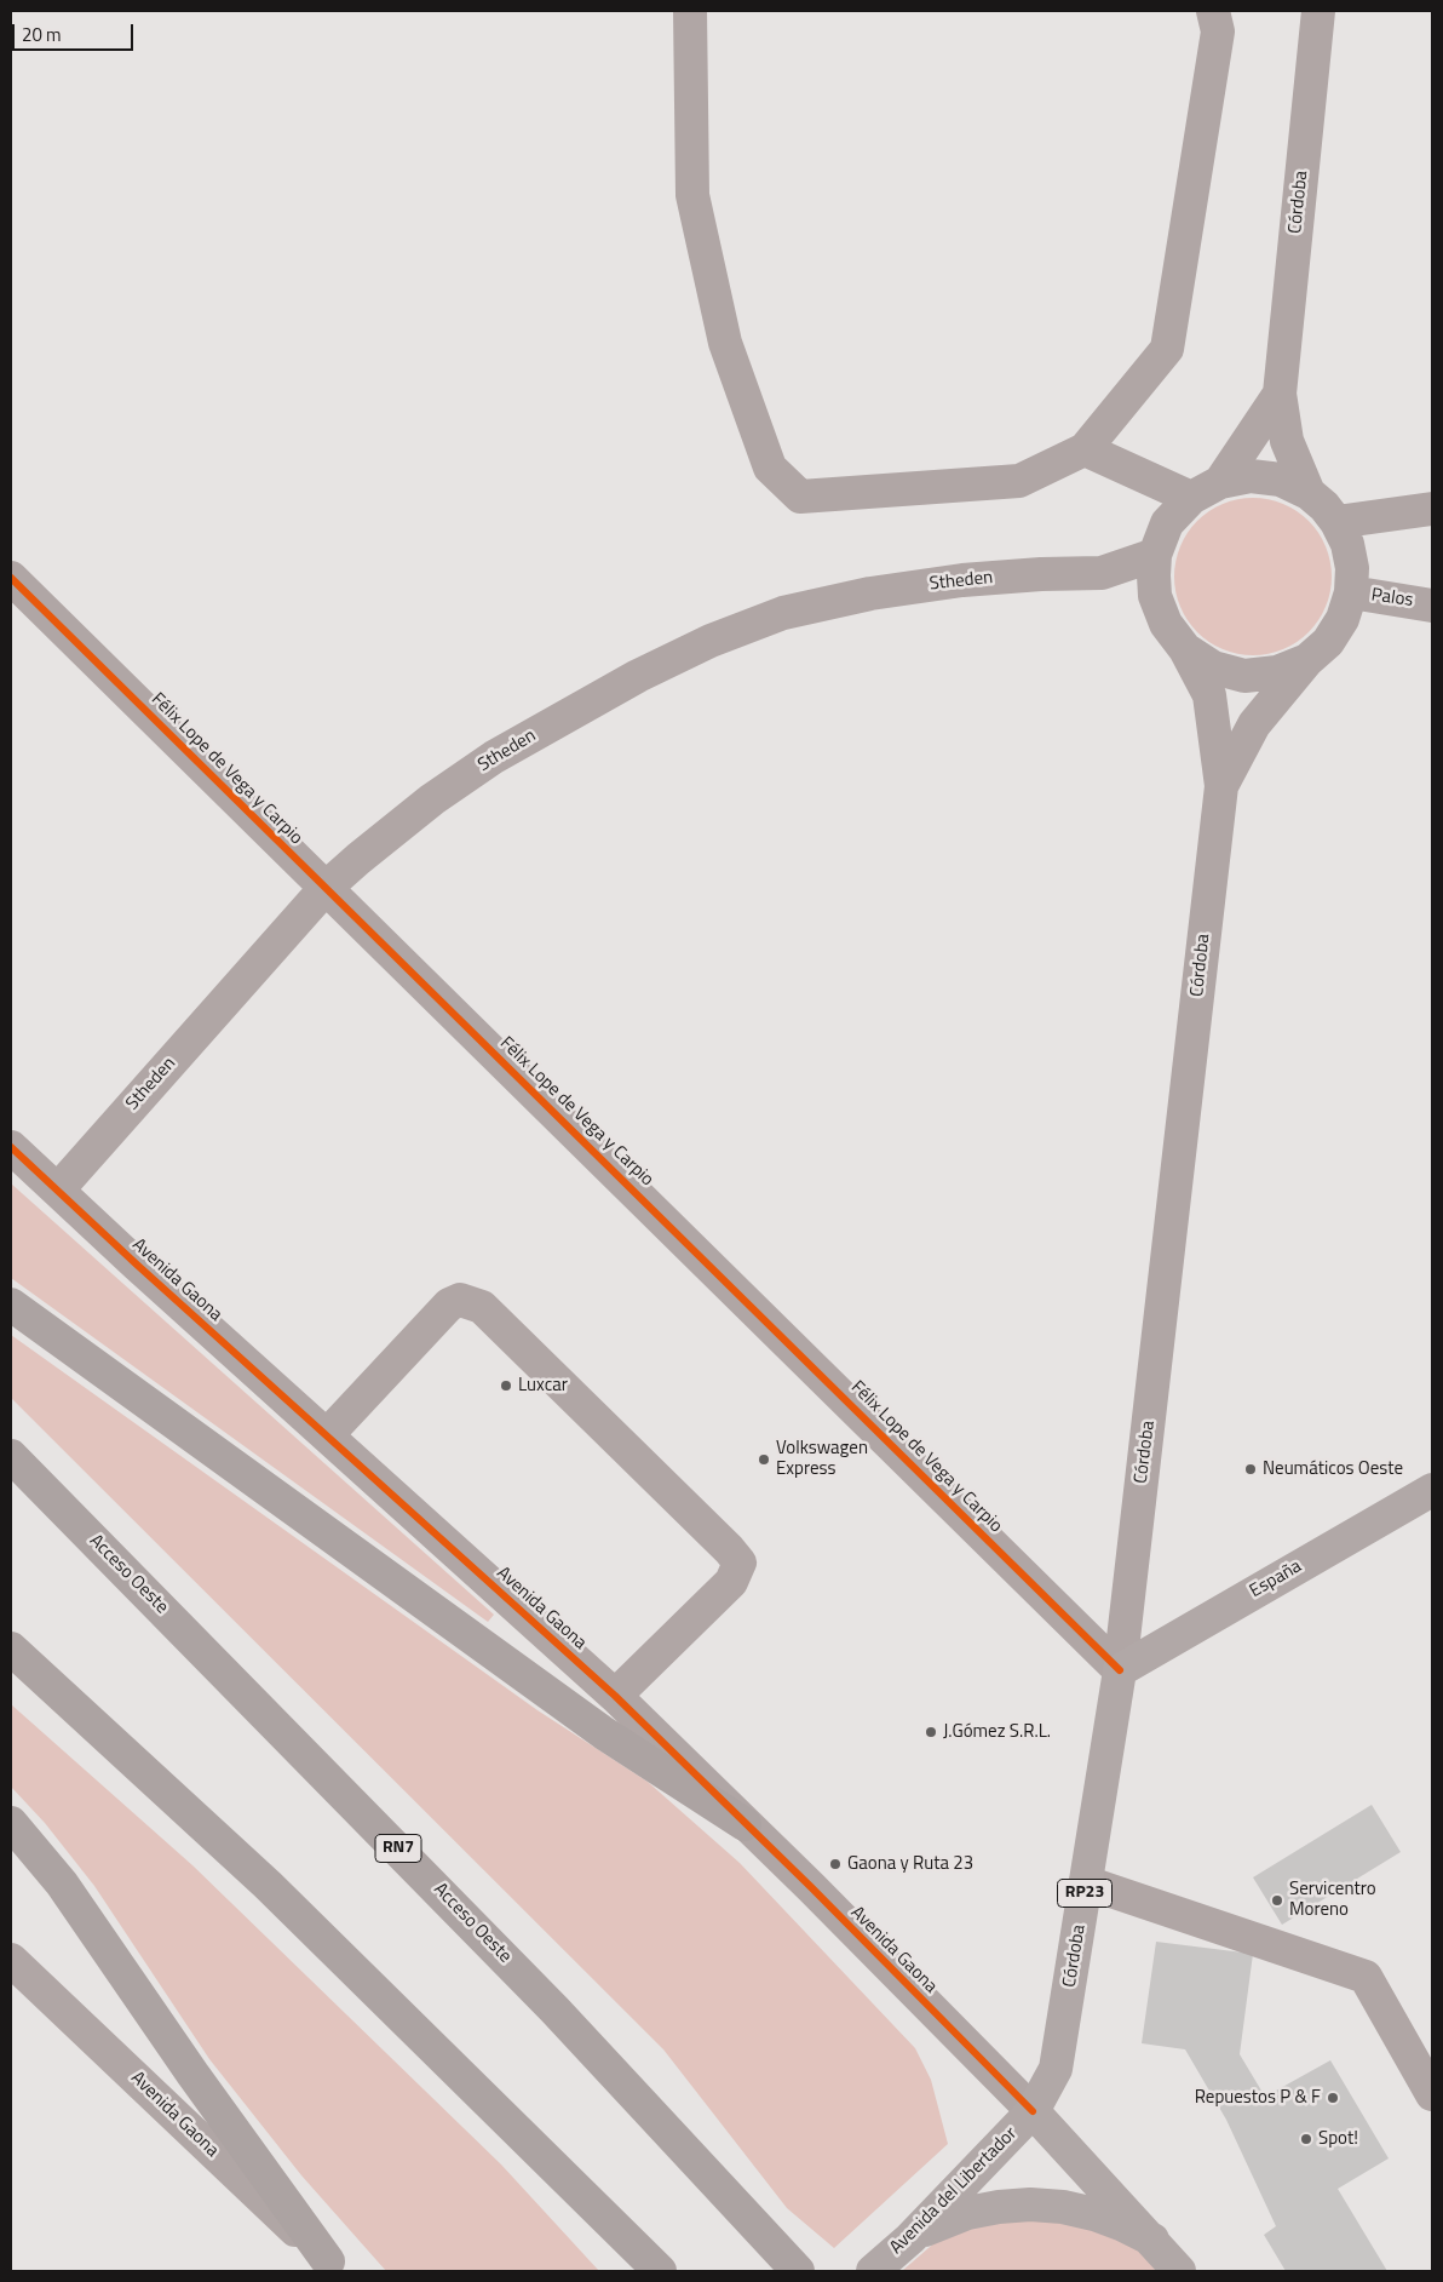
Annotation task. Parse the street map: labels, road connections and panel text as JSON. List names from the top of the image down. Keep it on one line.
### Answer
{"streets":{"highway":["Acceso Oeste","RN7"],"main road":["Córdoba","Avenida Gaona","España","RP23","Avenida del Libertador"],"street":["Stheden","Palos","Félix Lope de Vega y Carpio"]},"crossings":[["Córdoba","Stheden"],["Córdoba","Palos"],["Córdoba","Félix Lope de Vega y Carpio"],["Córdoba","Avenida Gaona"],["Córdoba","España"],["Córdoba","Avenida del Libertador"],["Stheden","Palos"],["Stheden","Félix Lope de Vega y Carpio"],["Stheden","Avenida Gaona"],["Félix Lope de Vega y Carpio","España"],["Avenida Gaona","Avenida del Libertador"]],"places":["Luxcar","Volkswagen Express","Neumáticos Oeste","J.Gómez S.R.L.","Gaona y Ruta 23","Servicentro Moreno","Repuestos P & F","Spot!"],"scale_bar":"20 m"}
